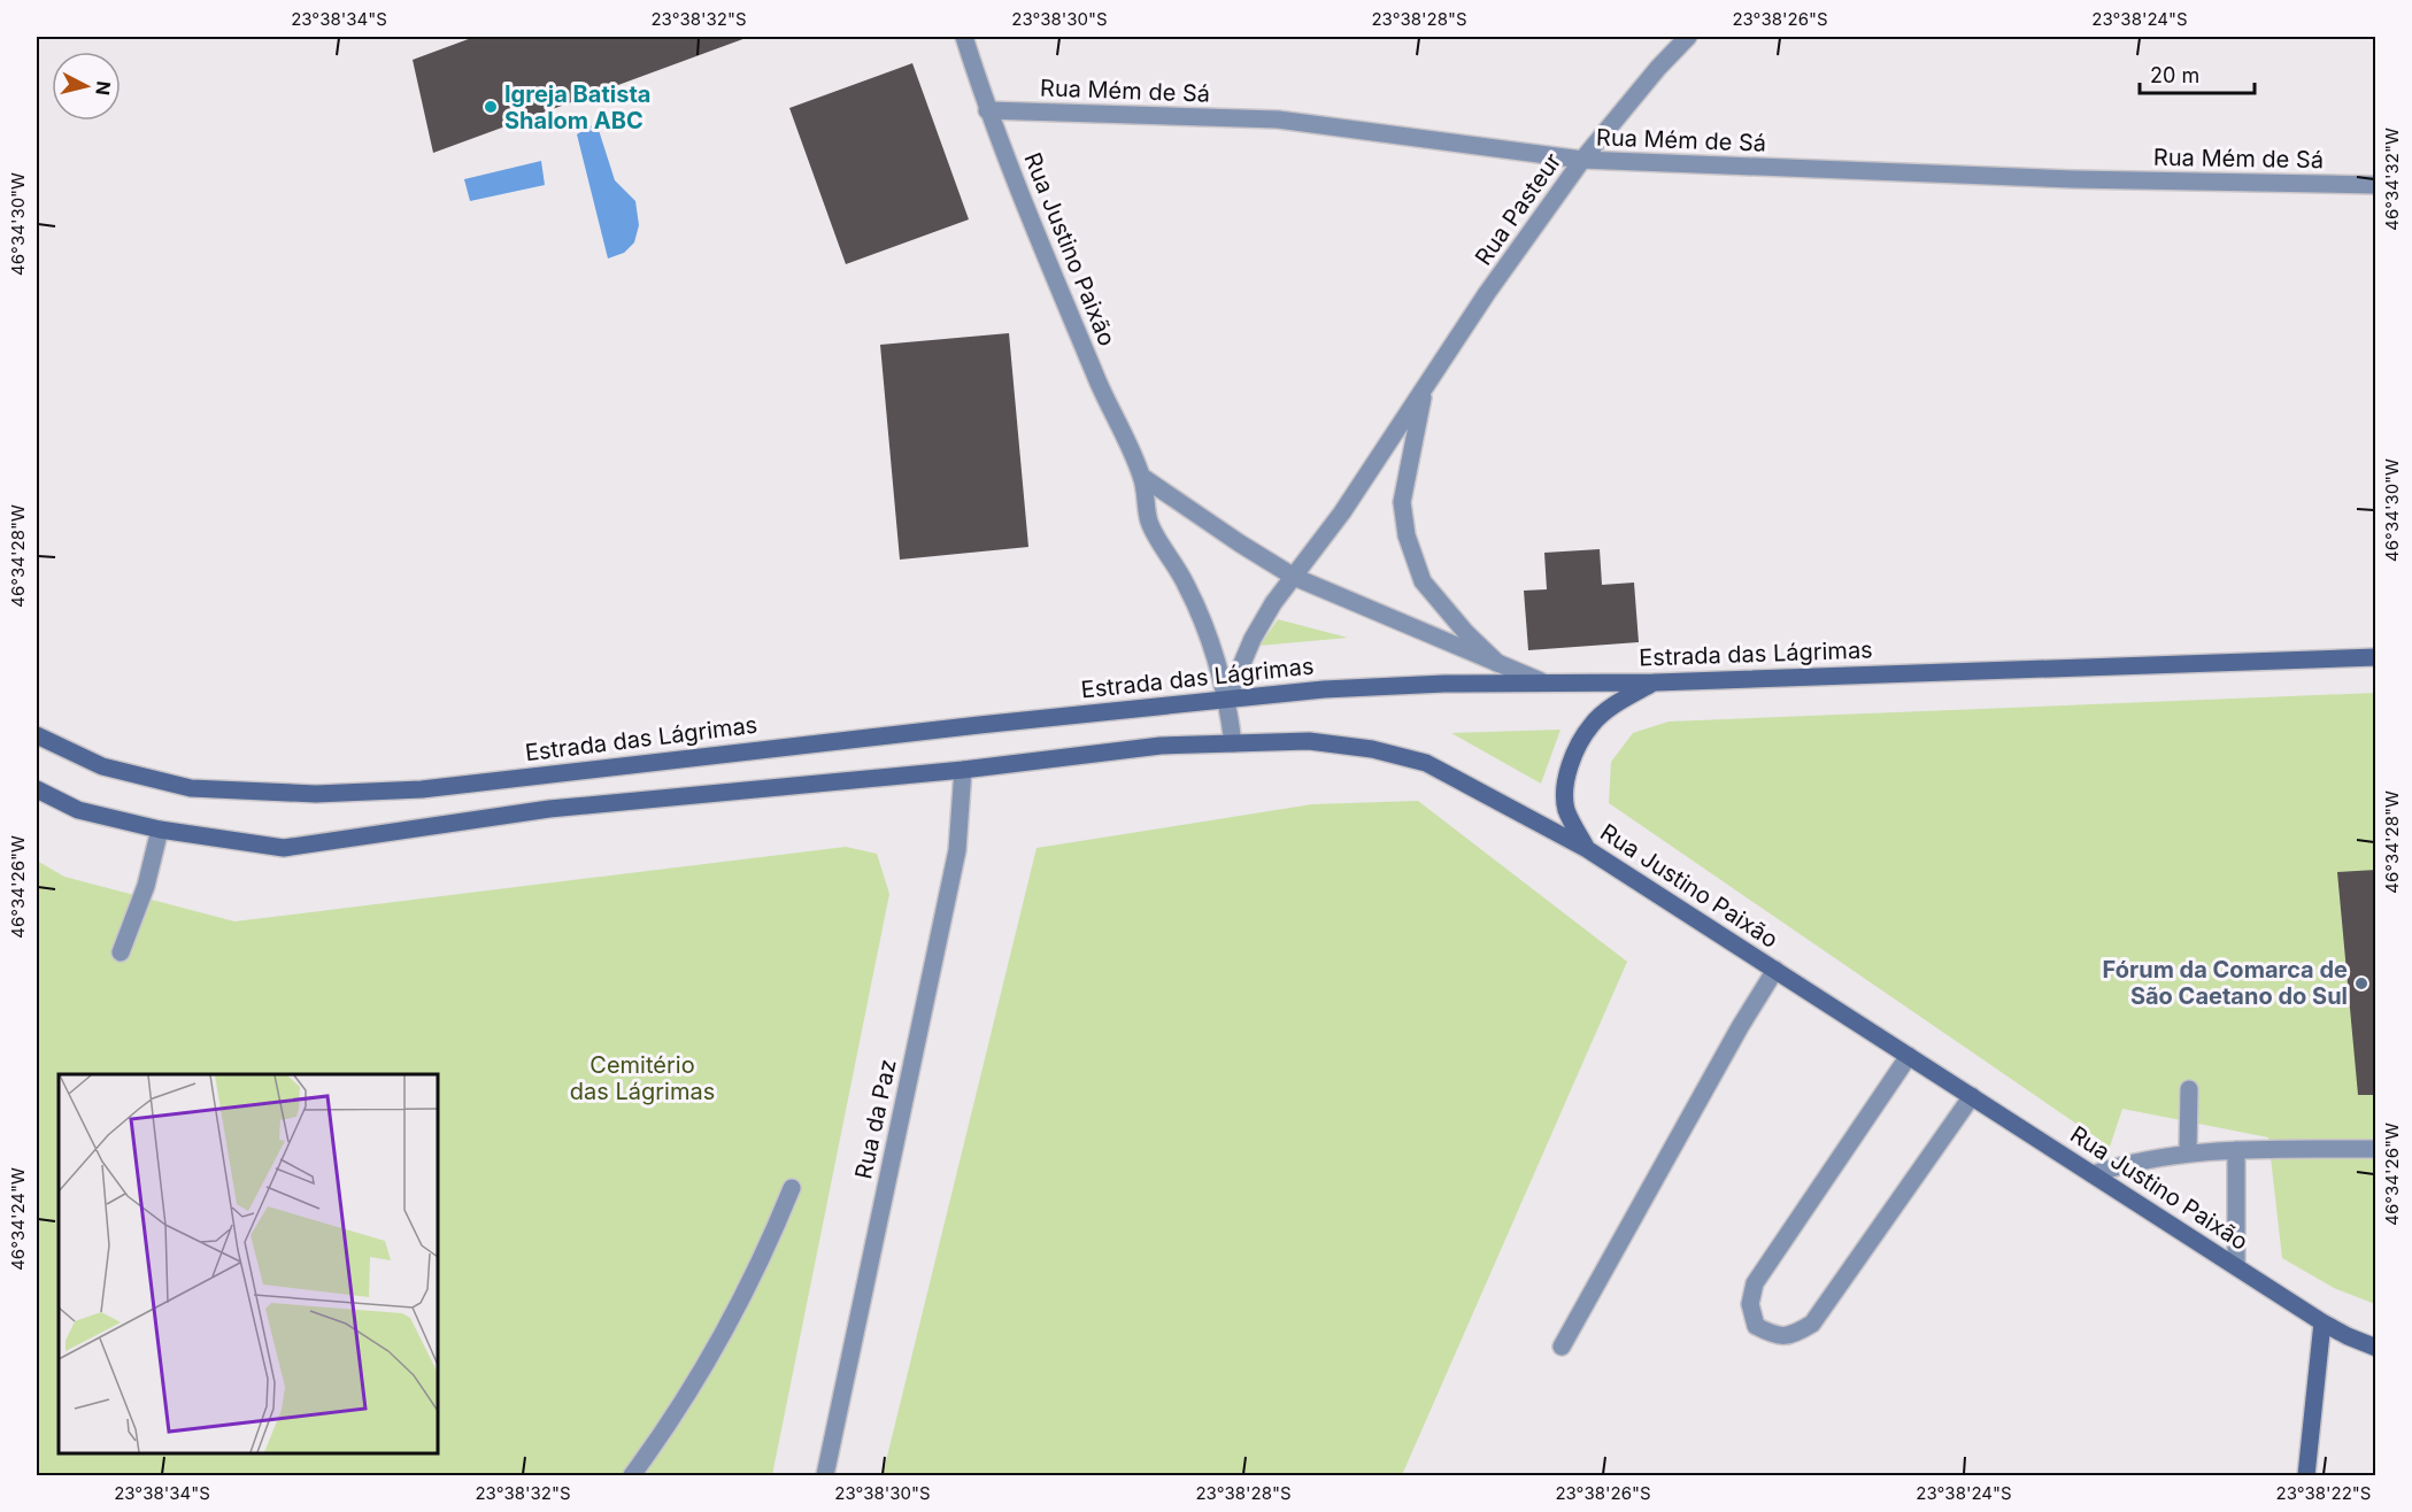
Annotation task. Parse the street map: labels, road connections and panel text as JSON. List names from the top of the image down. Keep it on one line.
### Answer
{"streets":{"main road":["Rua Justino Paixão","Estrada das Lágrimas"],"street":["Rua Mém de Sá","Rua Pasteur","Rua da Paz"]},"crossings":[["Rua Mém de Sá","Rua Pasteur"],["Rua Mém de Sá","Rua Justino Paixão"],["Rua Pasteur","Rua Justino Paixão"],["Rua Pasteur","Estrada das Lágrimas"],["Rua Justino Paixão","Estrada das Lágrimas"]],"parks":["Cemitério das Lágrimas"],"places":["Igreja Batista Shalom ABC","Fórum da Comarca de São Caetano do Sul"],"scale_bar":"20 m","north":"right","coordinates":["23°38'34\"S","23°38'32\"S","23°38'30\"S","23°38'28\"S","23°38'26\"S","23°38'24\"S","46°34'32\"W","46°34'30\"W","46°34'28\"W","46°34'26\"W","46°34'24\"W","23°38'22\"S"]}
